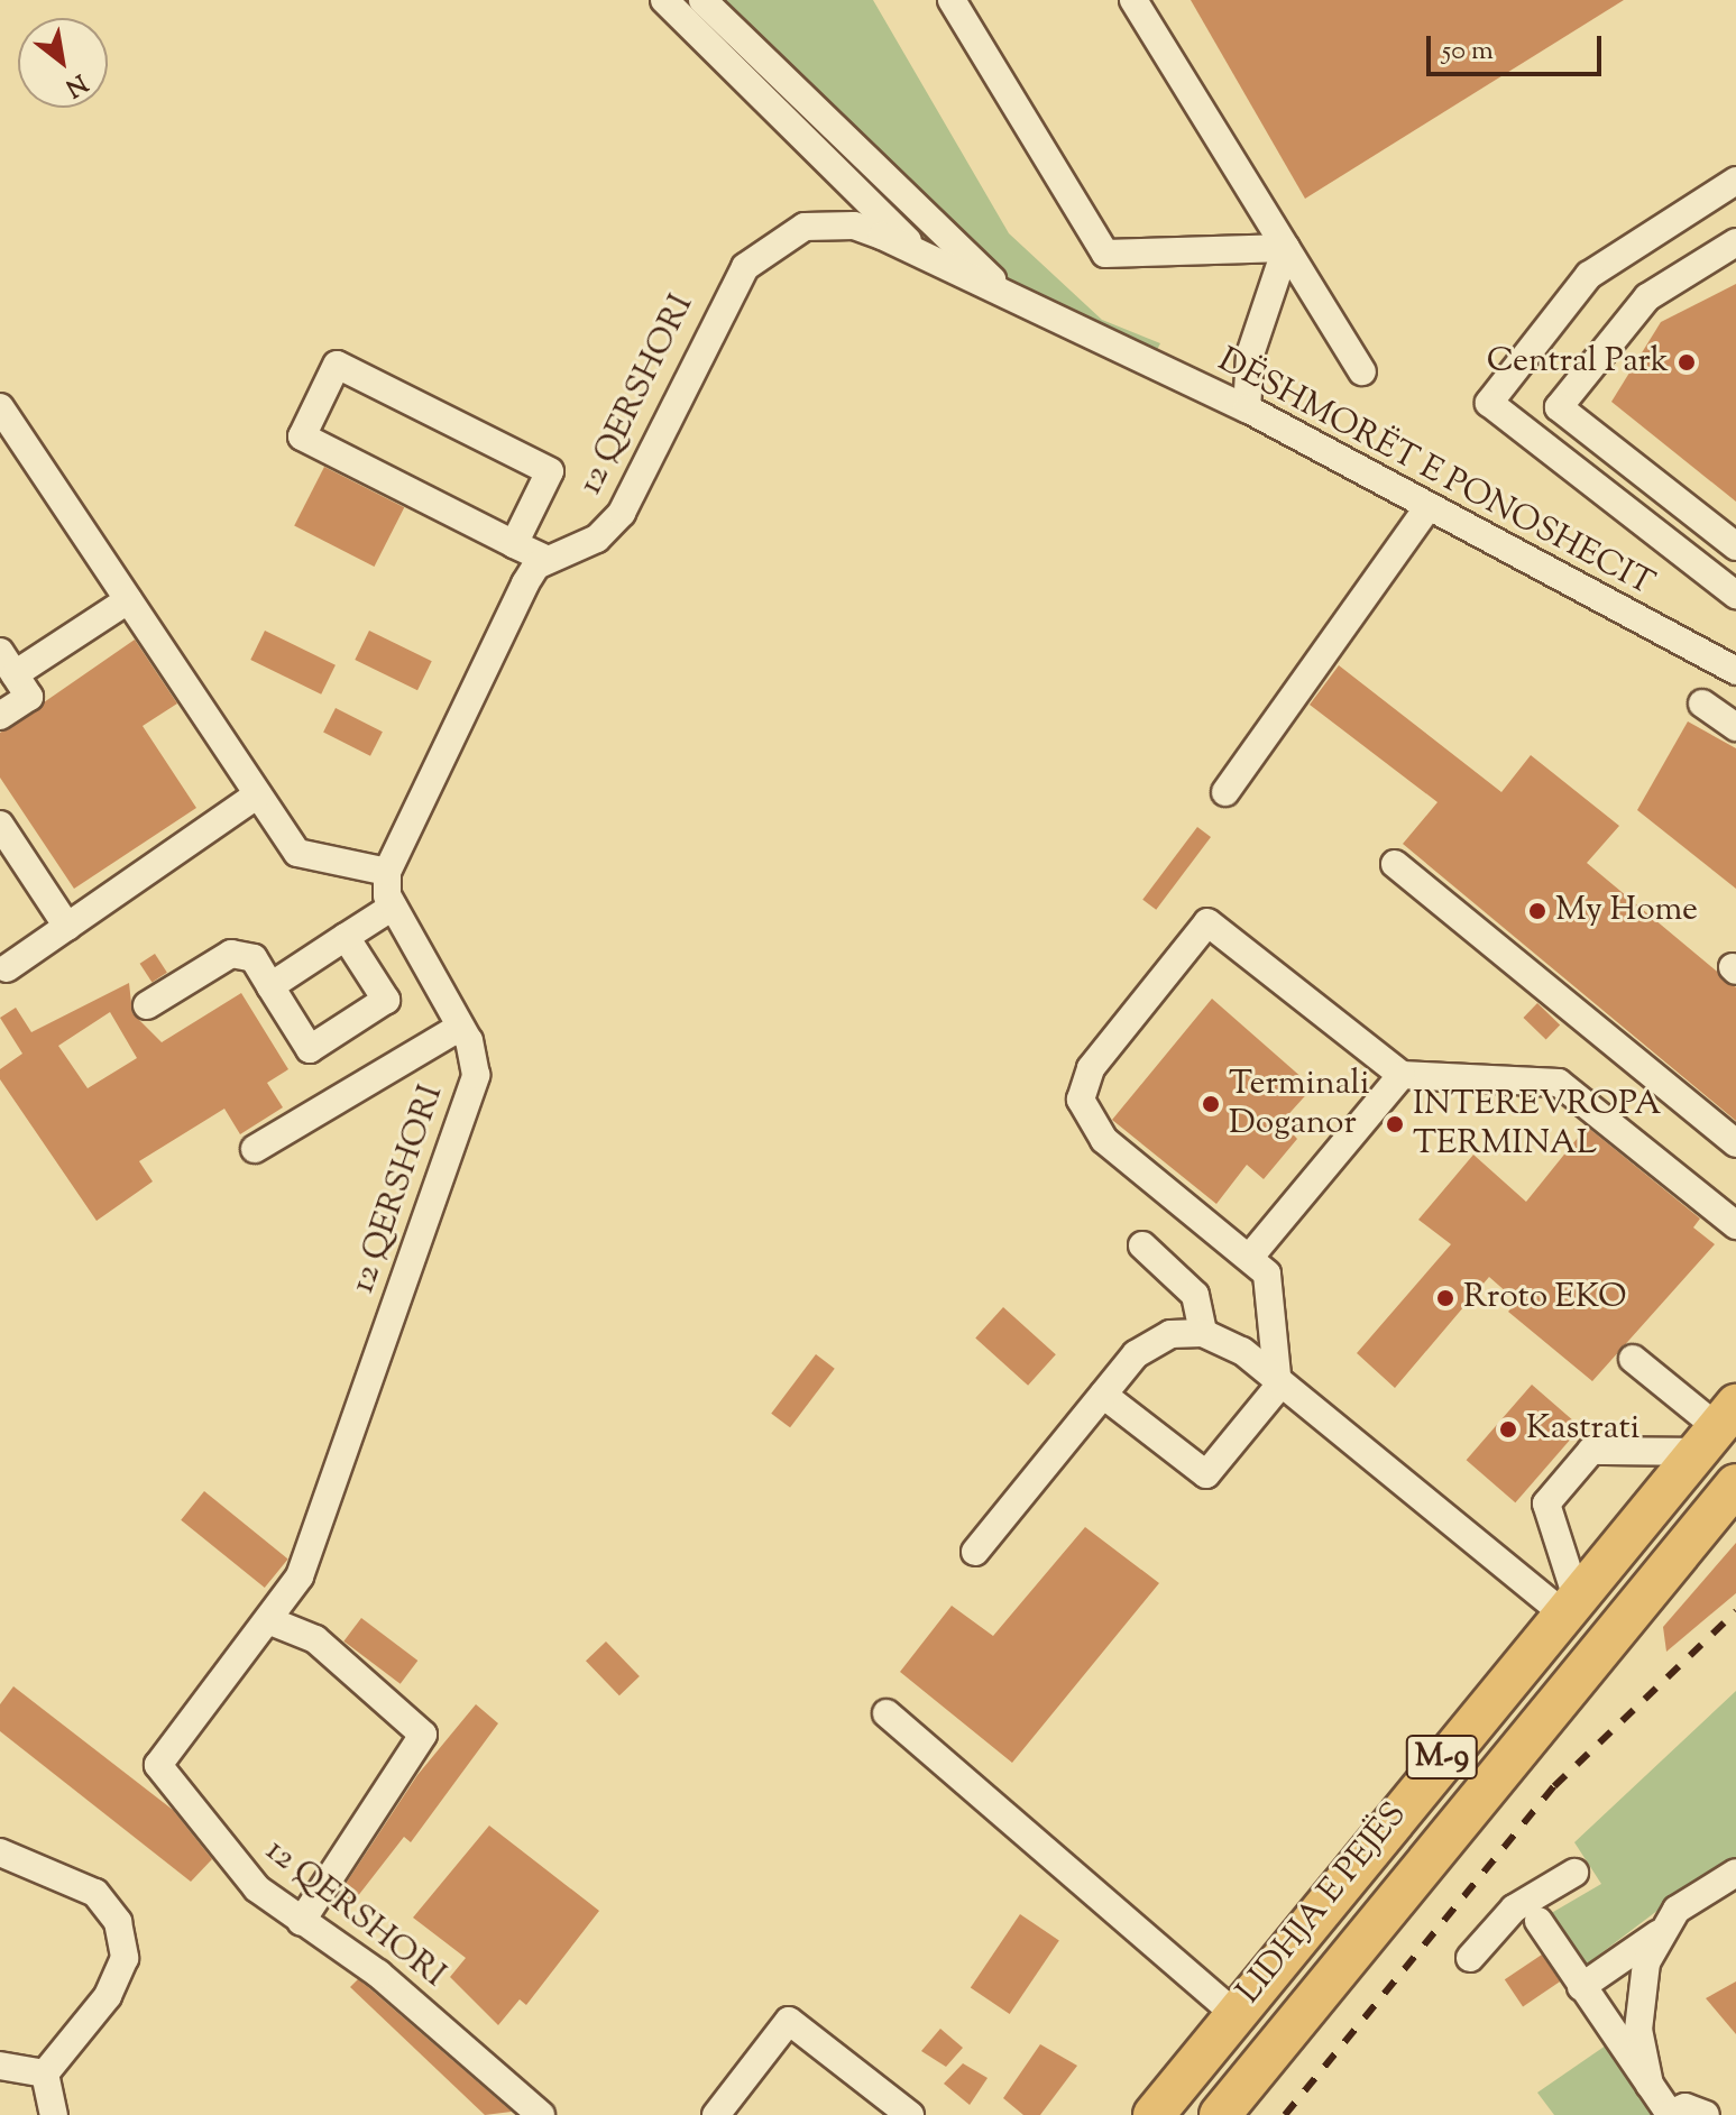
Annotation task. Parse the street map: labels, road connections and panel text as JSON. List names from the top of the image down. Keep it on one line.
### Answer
{"streets":{"highway":["M-9","LIDHJA E PEJËS"],"street":["12 QERSHORI","DËSHMORËT E PONOSHECIT"]},"crossings":[["12 QERSHORI","DËSHMORËT E PONOSHECIT"]],"places":["Central Park","My Home","Terminali Doganor","INTEREVROPA TERMINAL","Rroto EKO","Kastrati"],"scale_bar":"50 m","north":"bottom right"}
